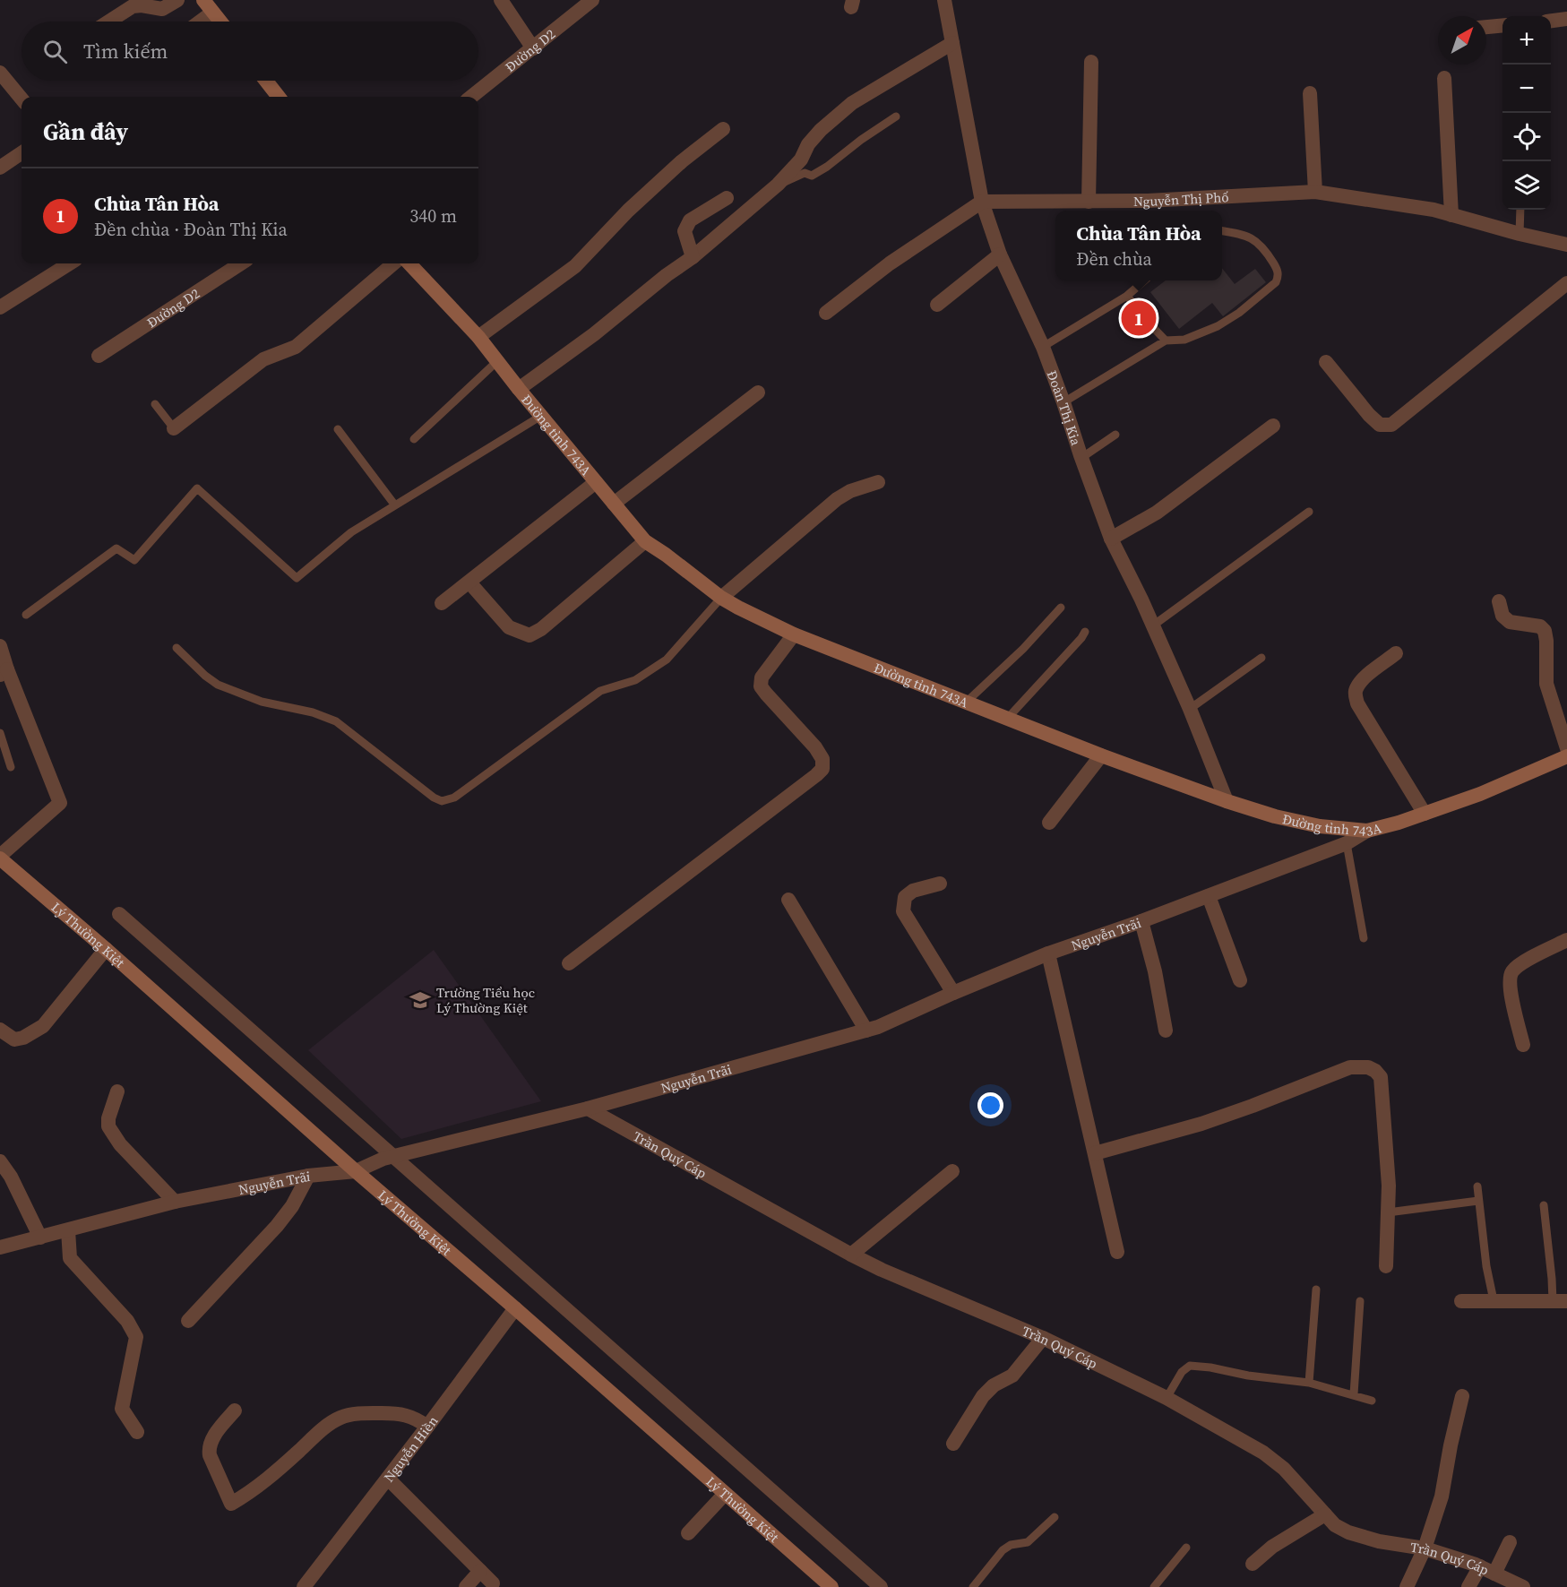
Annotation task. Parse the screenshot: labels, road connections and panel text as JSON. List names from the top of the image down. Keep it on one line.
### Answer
{"streets":{"main road":["Đường tỉnh 743A","Lý Thường Kiệt"],"street":["Đường D2","Nguyễn Thị Phố","Đoàn Thị Kia","Nguyễn Trãi","Trần Quý Cáp","Nguyễn Hiền"]},"crossings":[["Nguyễn Thị Phố","Đoàn Thị Kia"],["Đoàn Thị Kia","Đường tỉnh 743A"],["Đường tỉnh 743A","Nguyễn Trãi"],["Nguyễn Trãi","Lý Thường Kiệt"],["Nguyễn Trãi","Trần Quý Cáp"],["Lý Thường Kiệt","Nguyễn Hiền"]],"places":{"school or university":["Trường Tiểu học Lý Thường Kiệt"]},"north":"top right","page":{"map_buttons":["+","−"],"search":"Tìm kiếm","heading":"Gần đây","list":[{"mark":"1","name":"Chùa Tân Hòa","note":"Đền chùa · Đoàn Thị Kia","value":"340 m"}],"popup":["Chùa Tân Hòa","Đền chùa"],"pins":"1"}}
